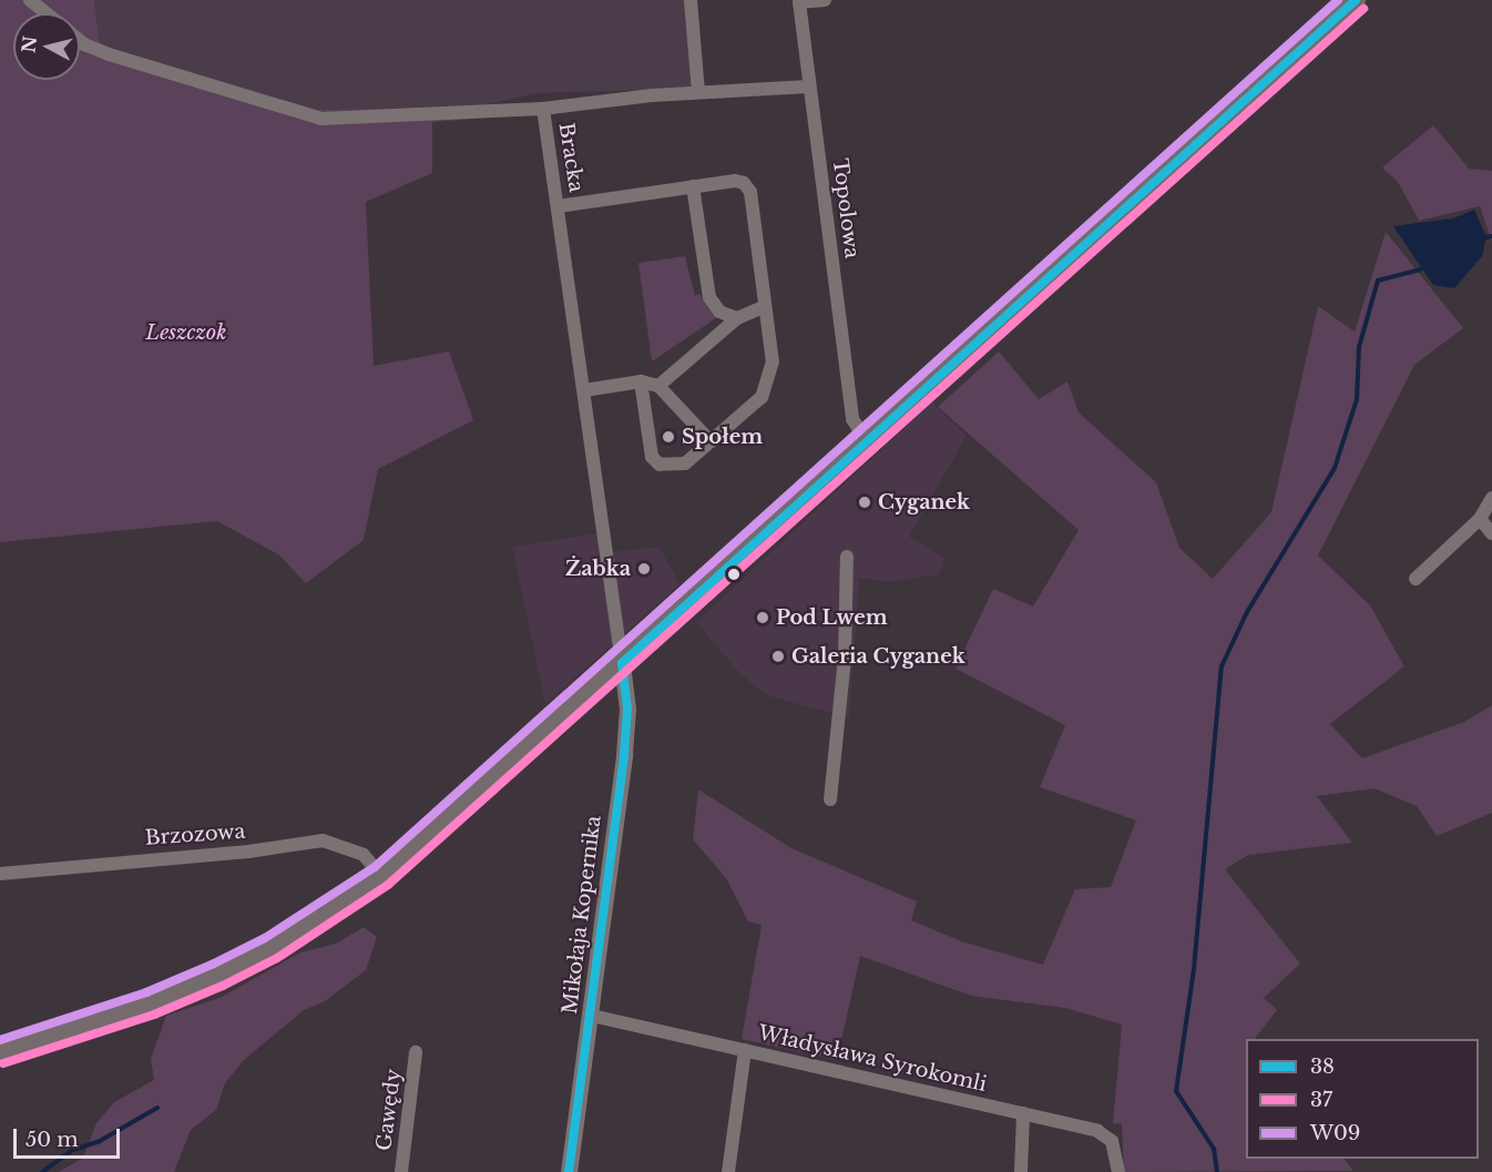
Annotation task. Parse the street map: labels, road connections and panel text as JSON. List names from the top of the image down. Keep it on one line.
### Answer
{"streets":{"street":["Bracka","Topolowa","Brzozowa","Mikołaja Kopernika","Władysława Syrokomli","Gawędy"]},"crossings":[["Bracka","Mikołaja Kopernika"],["Mikołaja Kopernika","Władysława Syrokomli"]],"parks":["Leszczok"],"places":["Społem","Cyganek","Żabka","Pod Lwem","Galeria Cyganek"],"lines":["transit line 38","transit line W09","transit line 37"],"legend":["38","37","W09"],"scale_bar":"50 m","north":"left"}
